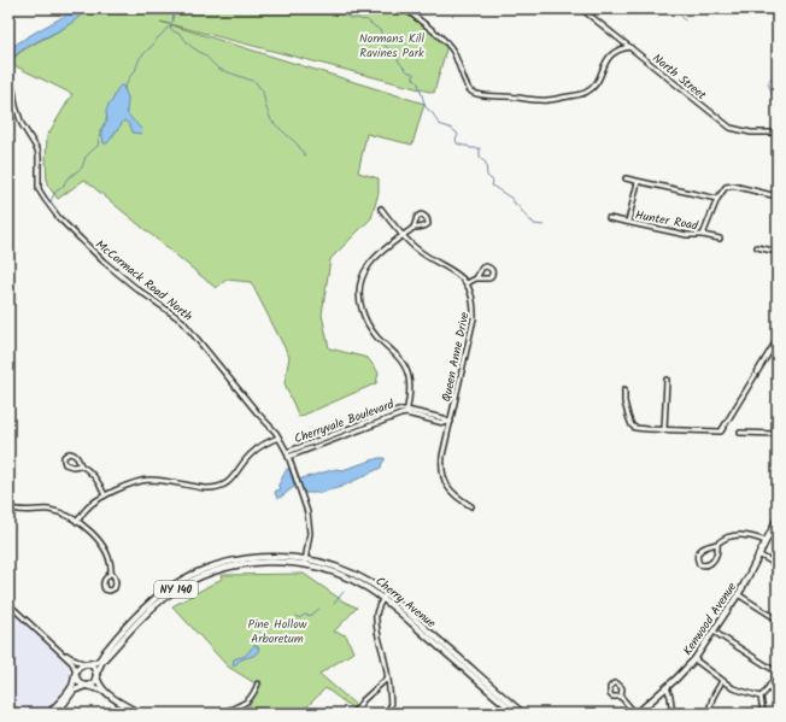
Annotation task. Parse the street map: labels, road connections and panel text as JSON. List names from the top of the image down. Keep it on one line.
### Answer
{"streets":{"main road":["NY 140","Cherry Avenue","Kenwood Avenue"],"street":["North Street","Hunter Road","McCormack Road North","Queen Anne Drive","Cherryvale Boulevard"]},"crossings":[["McCormack Road North","Cherryvale Boulevard"],["McCormack Road North","Cherry Avenue"],["Queen Anne Drive","Cherryvale Boulevard"]],"parks":["Normans Kill Ravines Park","Pine Hollow Arboretum"]}
